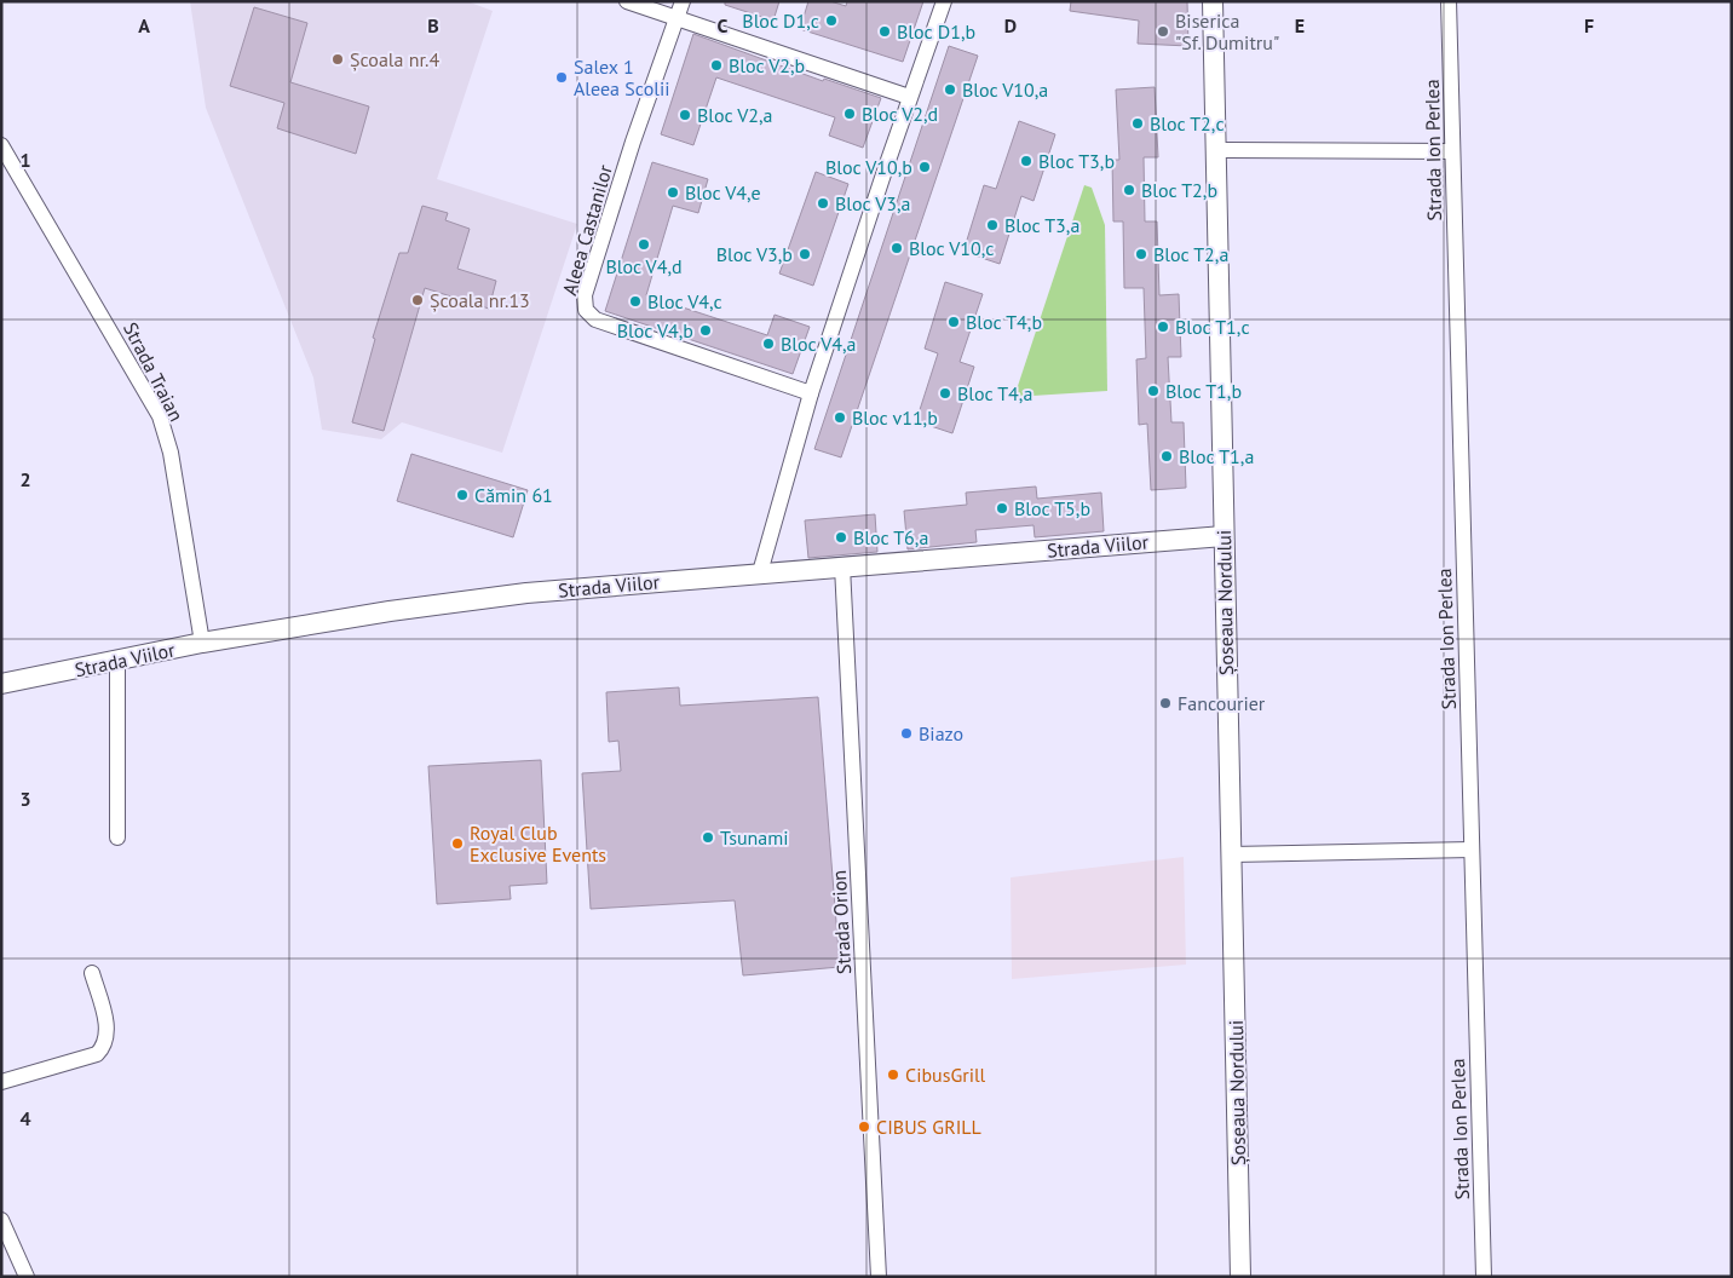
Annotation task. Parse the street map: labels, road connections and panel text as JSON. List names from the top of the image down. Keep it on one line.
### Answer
{"streets":{"street":["Strada Ion Perlea","Aleea Castanilor","Strada Traian","Strada Viilor","Șoseaua Nordului","Strada Orion"]},"crossings":[["Strada Traian","Strada Viilor"],["Strada Viilor","Șoseaua Nordului"],["Strada Viilor","Strada Orion"]],"places":["Bloc D1,c","Bloc D1,b","Biserica \"Sf. Dumitru\"","Școala nr.4","Bloc V2,b","Salex 1 Aleea Scolii","Bloc V10,a","Bloc V2,d","Bloc V2,a","Bloc T2,c","Bloc T3,b","Bloc V10,b","Bloc T2,b","Bloc V4,e","Bloc V3,a","Bloc T3,a","Bloc V4,d","Bloc V10,c","Bloc V3,b","Bloc T2,a","Școala nr.13","Bloc V4,c","Bloc T4,b","Bloc T1,c","Bloc V4,b","Bloc V4,a","Bloc T1,b","Bloc T4,a","Bloc v11,b","Bloc T1,a","Cămin 61","Bloc T5,b","Bloc T6,a","Fancourier","Biazo","Tsunami","Royal Club Exclusive Events","CibusGrill","CIBUS GRILL"],"grid":{"columns":["A","B","C","D","E","F"],"rows":["1","2","3","4"]}}
